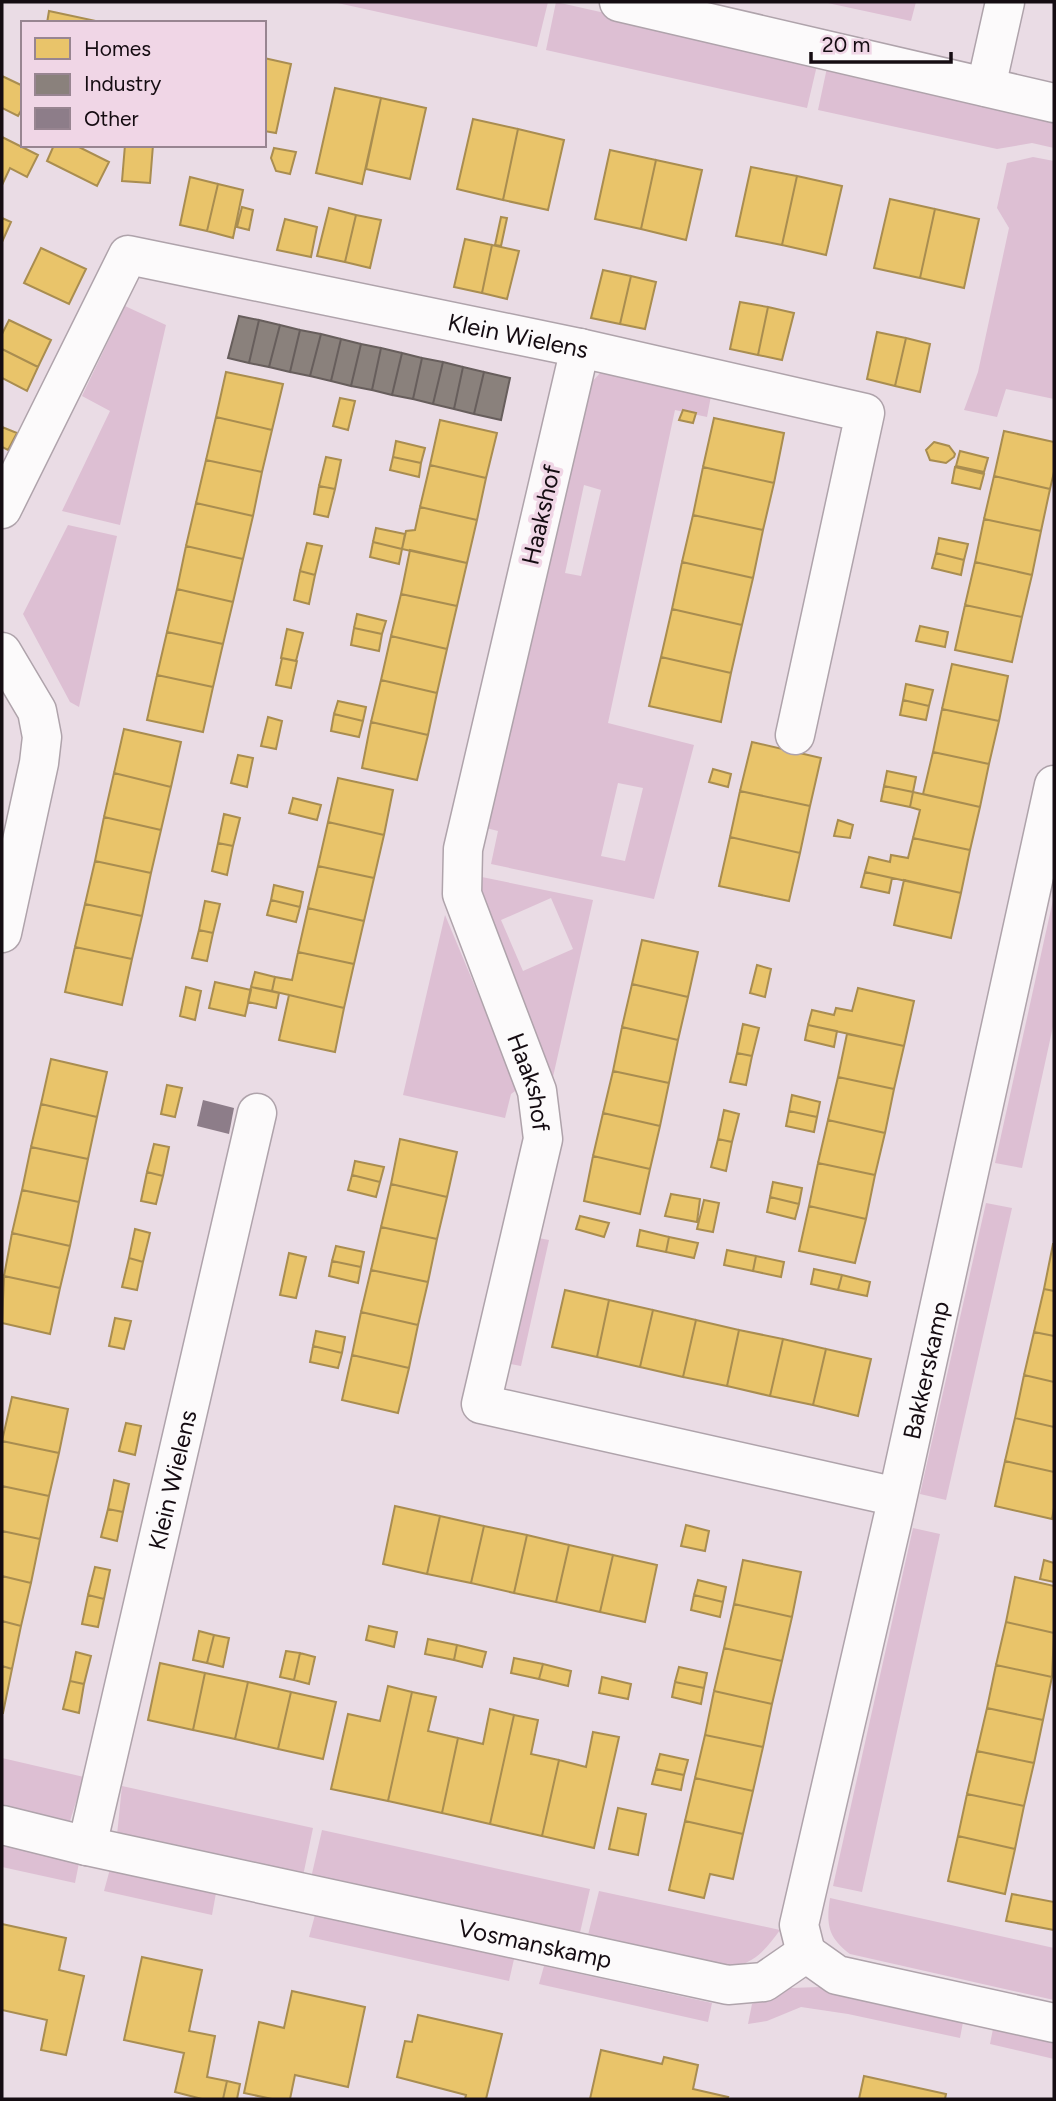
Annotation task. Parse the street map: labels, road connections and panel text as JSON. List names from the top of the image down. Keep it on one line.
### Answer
{"streets":{"street":["Klein Wielens","Haakshof","Bakkerskamp","Vosmanskamp"]},"crossings":[["Klein Wielens","Haakshof"],["Klein Wielens","Vosmanskamp"],["Haakshof","Bakkerskamp"],["Bakkerskamp","Vosmanskamp"]],"legend":["Homes","Industry","Other"],"scale_bar":"20 m"}
